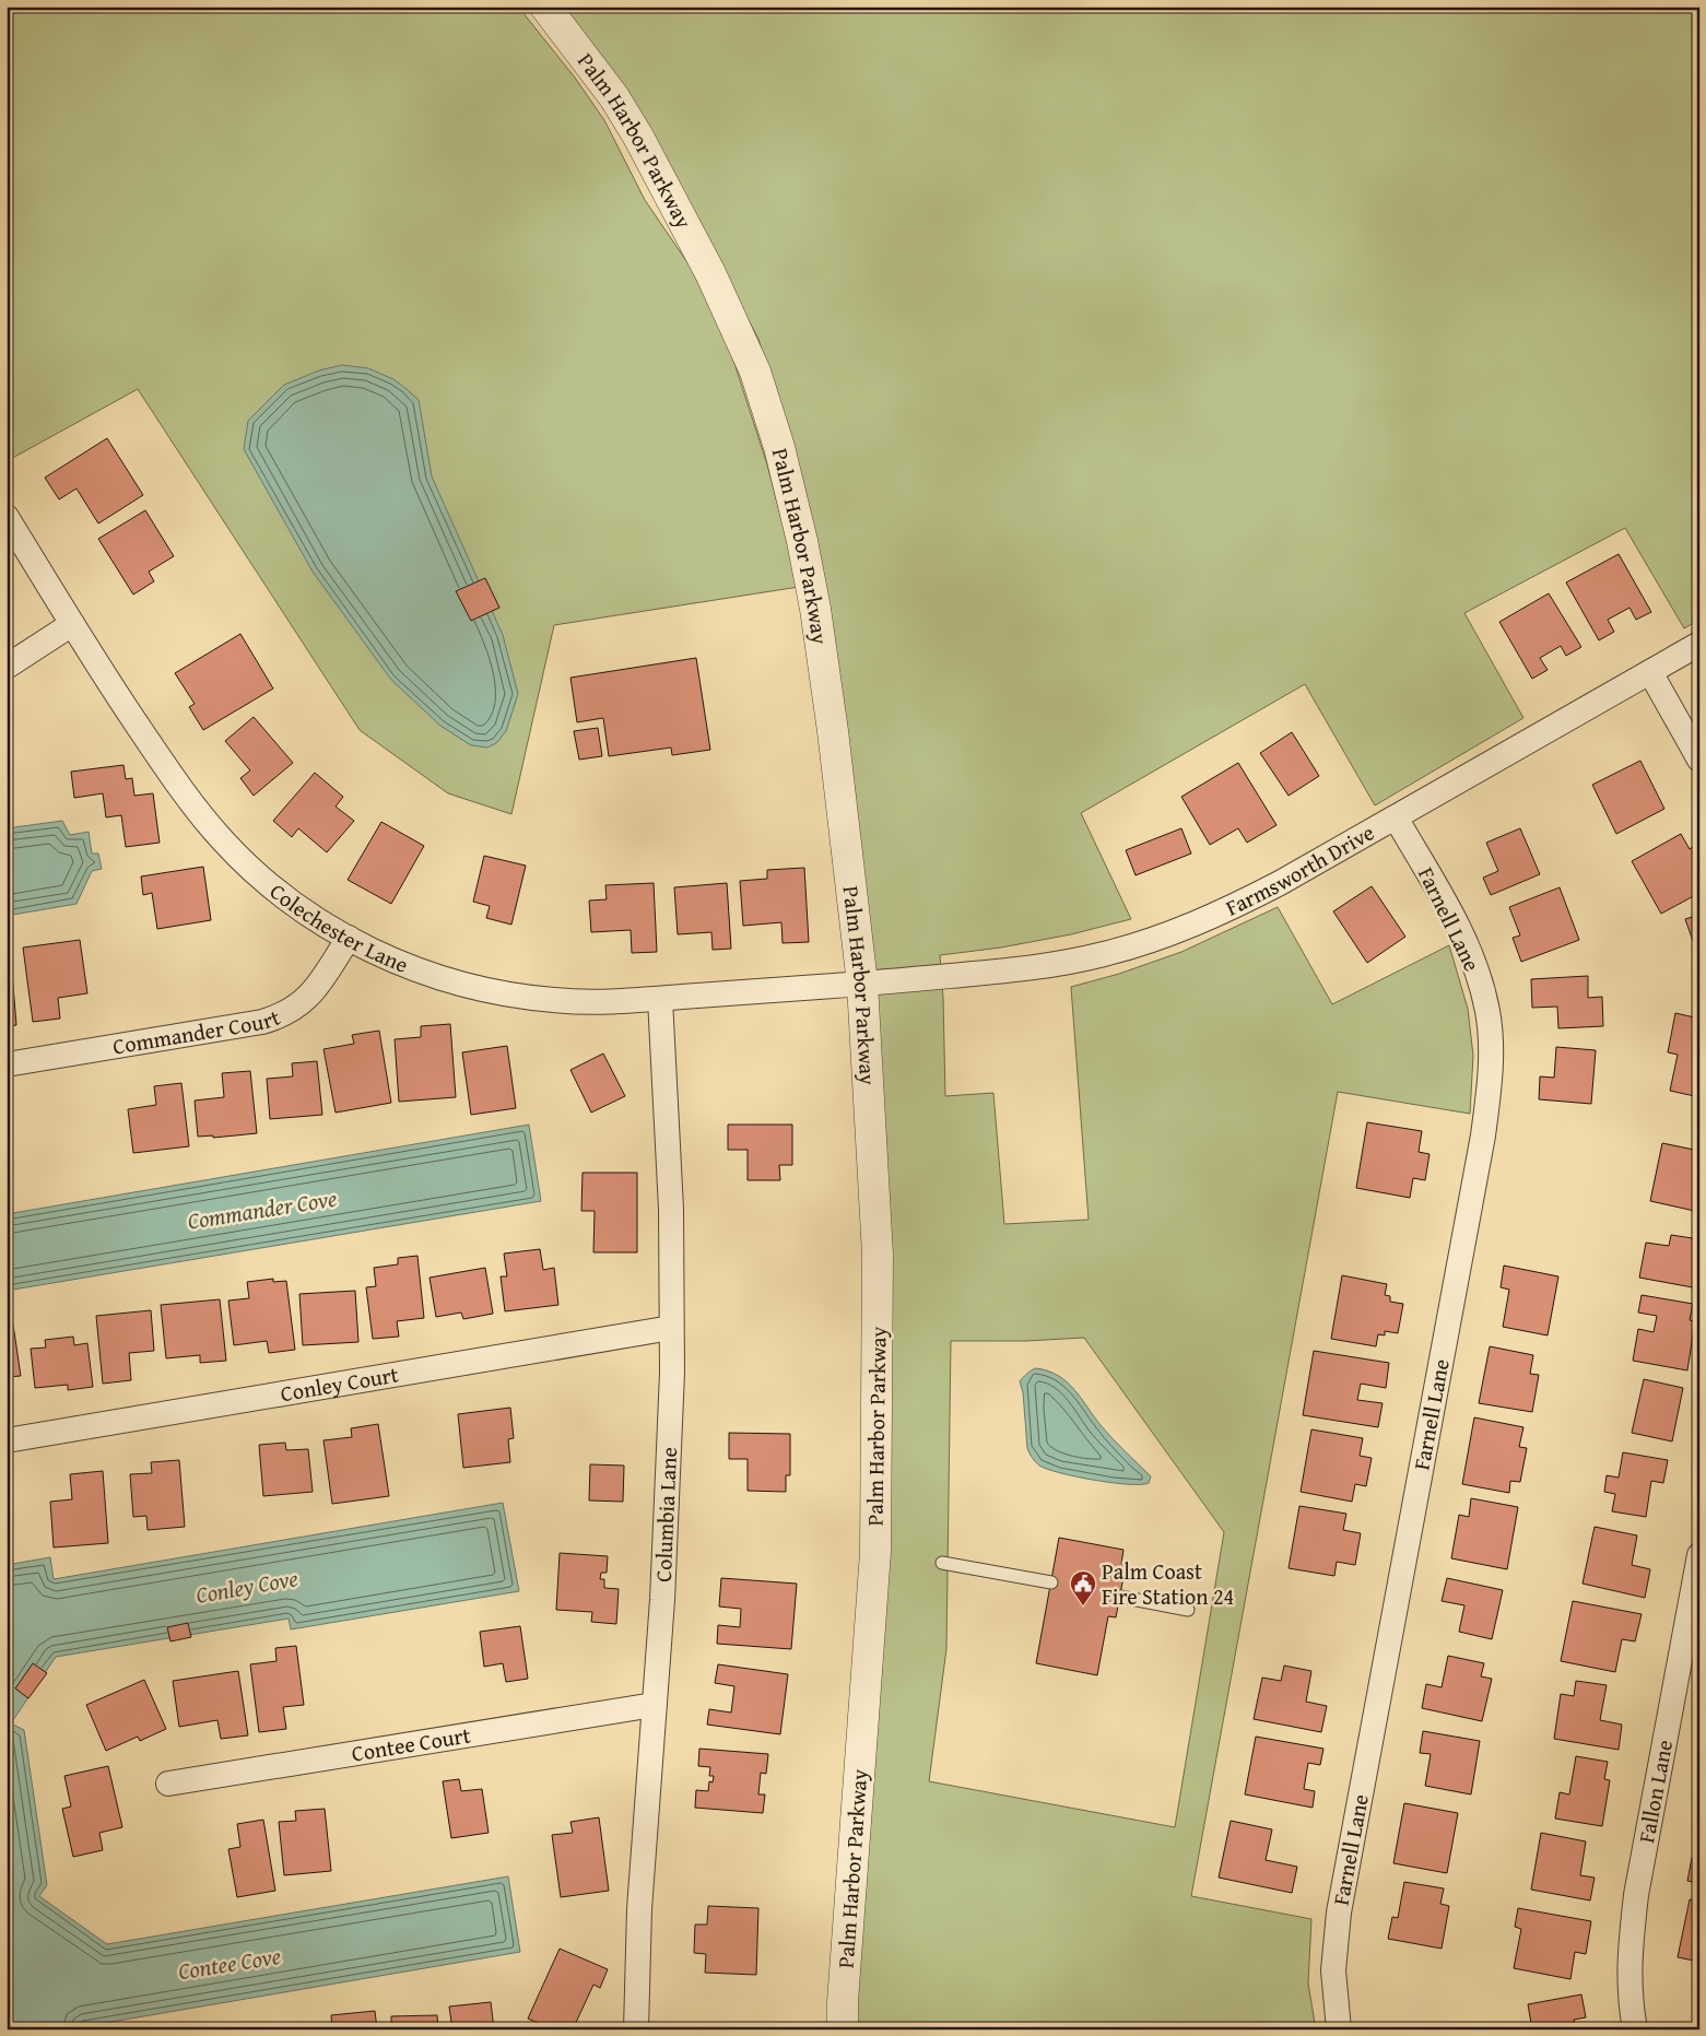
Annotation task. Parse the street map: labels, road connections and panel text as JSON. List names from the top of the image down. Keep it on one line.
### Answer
{"streets":{"street":["Palm Harbor Parkway","Farmsworth Drive","Farnell Lane","Colechester Lane","Commander Court","Conley Court","Columbia Lane","Contee Court","Fallon Lane"]},"crossings":[["Palm Harbor Parkway","Farmsworth Drive"],["Palm Harbor Parkway","Colechester Lane"],["Farmsworth Drive","Farnell Lane"],["Farmsworth Drive","Colechester Lane"],["Colechester Lane","Commander Court"],["Colechester Lane","Columbia Lane"],["Conley Court","Columbia Lane"],["Columbia Lane","Contee Court"]],"water":["Commander Cove","Conley Cove","Contee Cove"],"places":{"public building":["Palm Coast Fire Station 24"]}}
